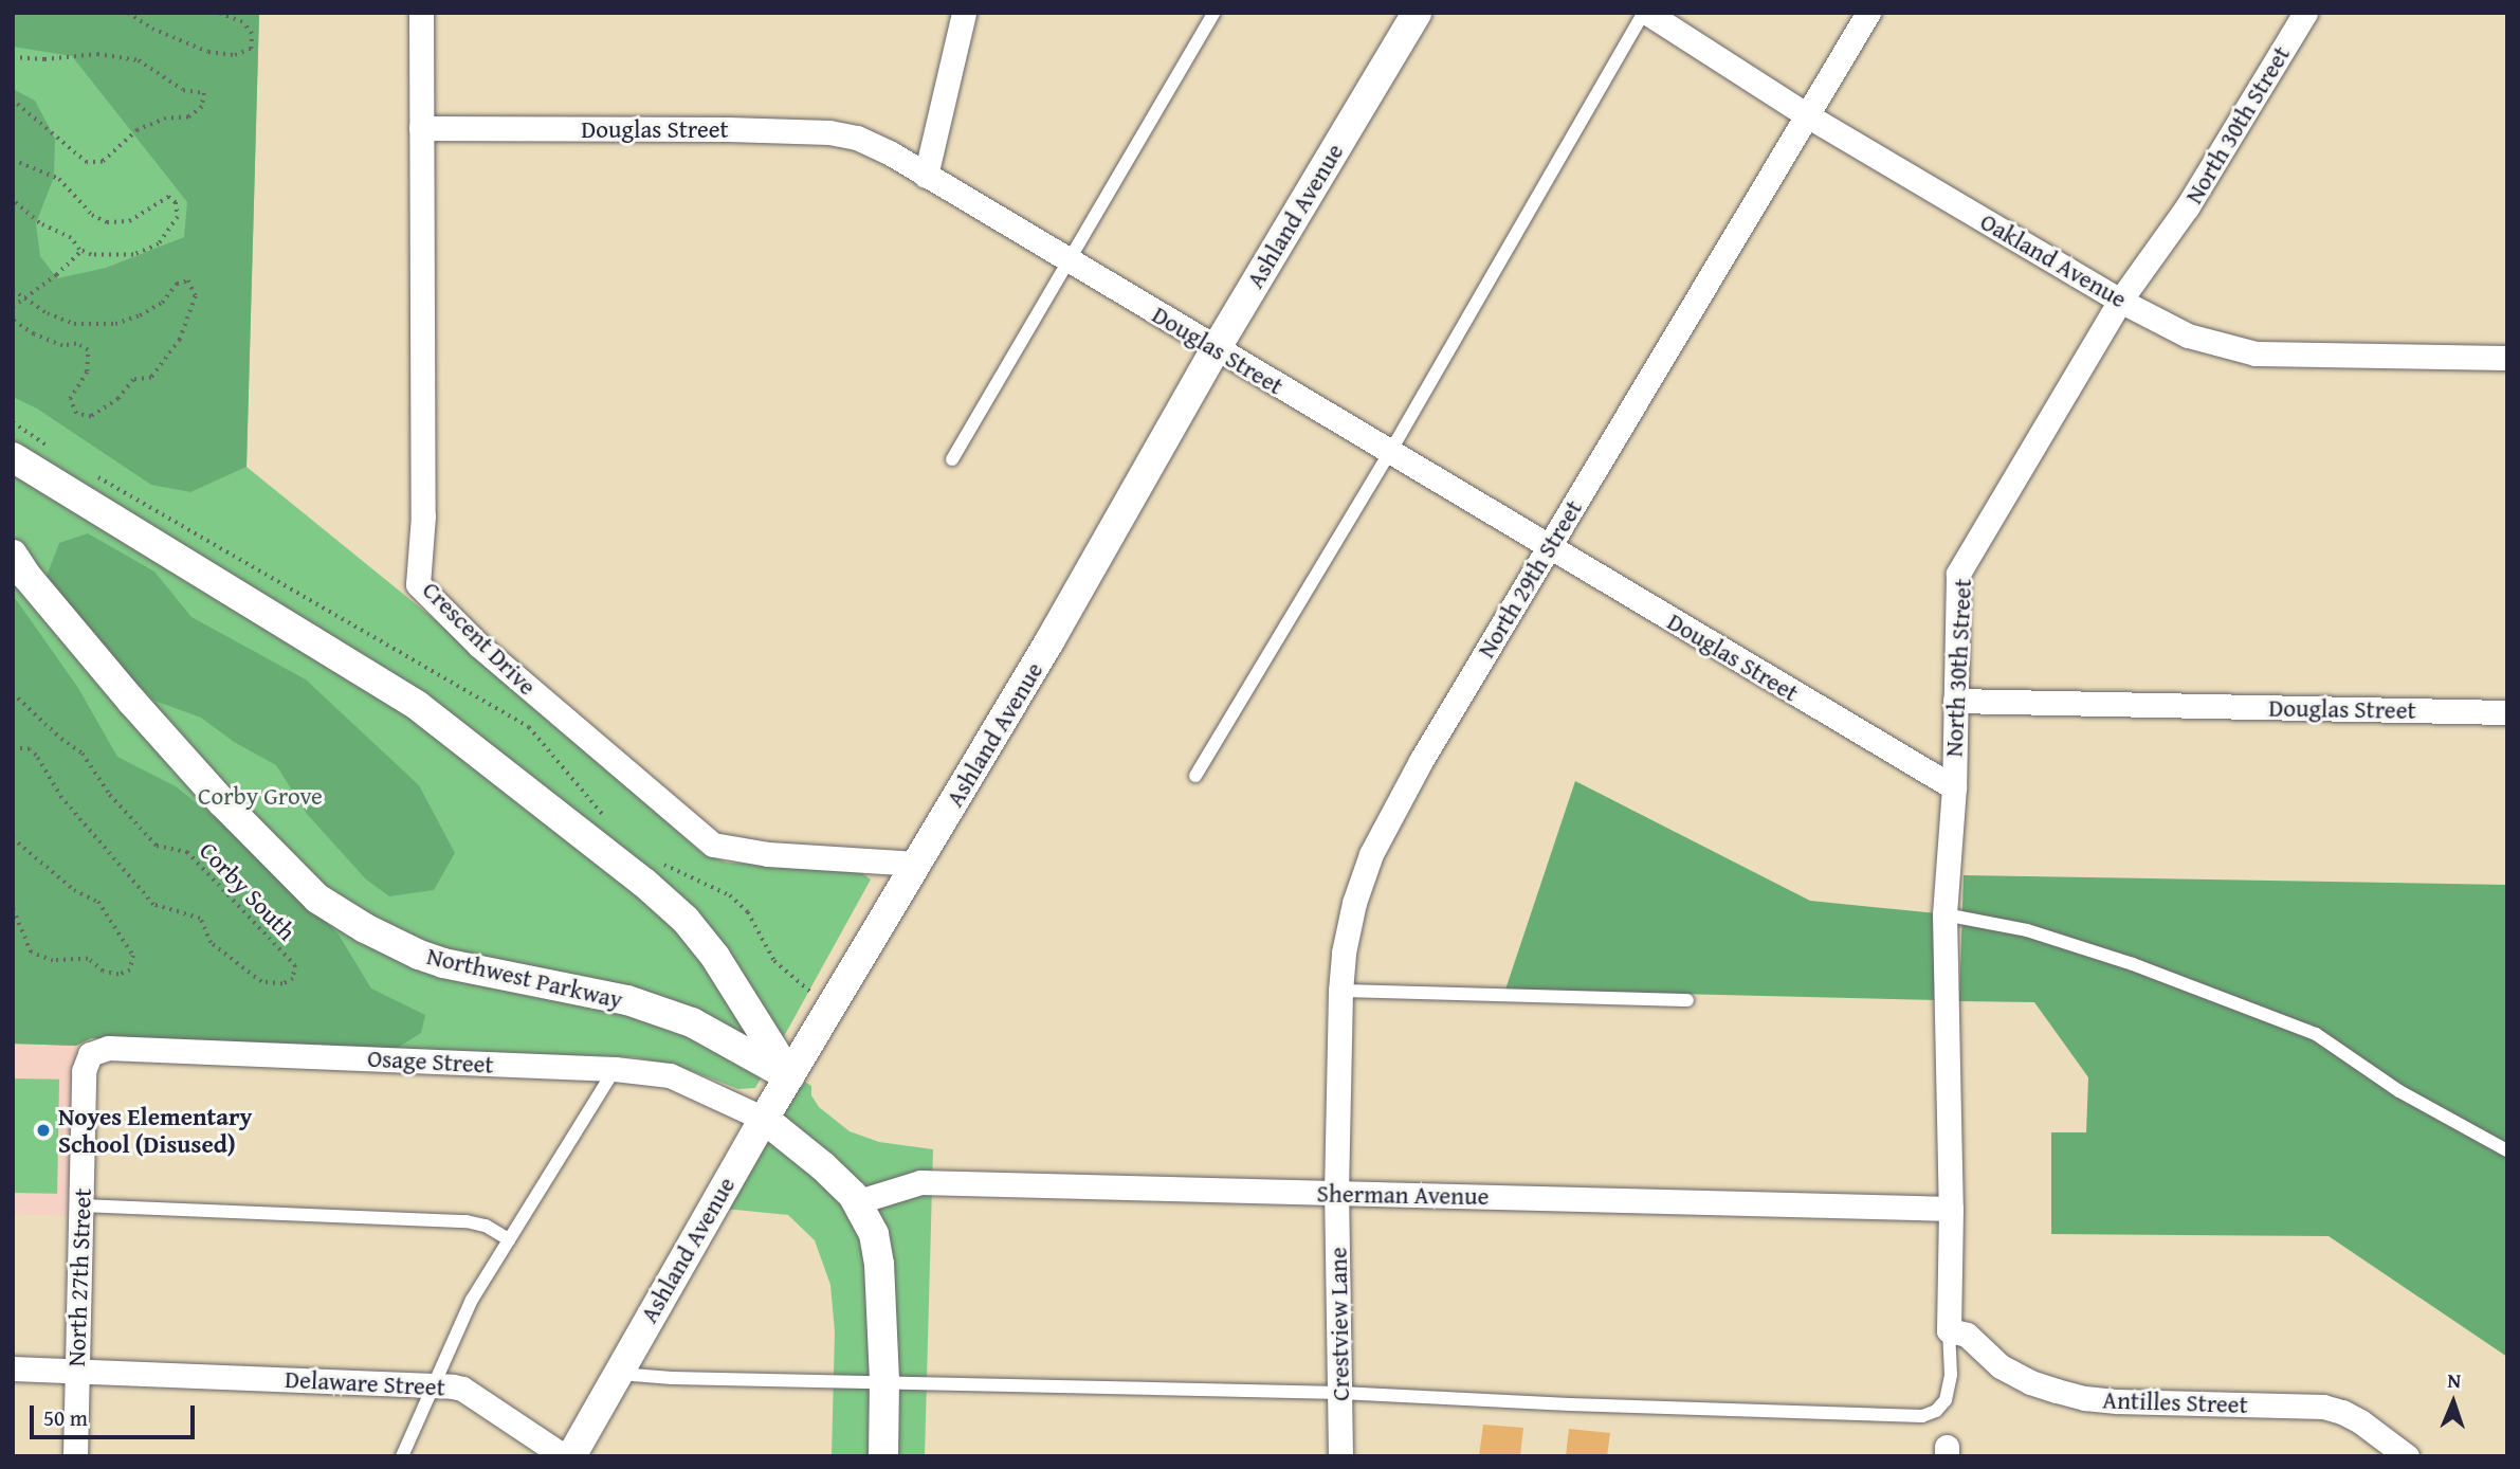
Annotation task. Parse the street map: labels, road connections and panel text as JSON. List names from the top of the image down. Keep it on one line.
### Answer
{"streets":{"street":["North 30th Street","Douglas Street","Ashland Avenue","Oakland Avenue","North 29th Street","Crescent Drive","Northwest Parkway","Osage Street","Sherman Avenue","North 27th Street","Crestview Lane","Delaware Street","Antilles Street"],"path":["Corby South"]},"crossings":[["North 30th Street","Douglas Street"],["North 30th Street","Oakland Avenue"],["North 30th Street","Sherman Avenue"],["North 30th Street","Antilles Street"],["Douglas Street","Ashland Avenue"],["Douglas Street","North 29th Street"],["Douglas Street","Crescent Drive"],["Ashland Avenue","Crescent Drive"],["Ashland Avenue","Northwest Parkway"],["Ashland Avenue","Osage Street"],["Oakland Avenue","North 29th Street"],["North 29th Street","Sherman Avenue"],["North 29th Street","Crestview Lane"],["Osage Street","North 27th Street"],["Sherman Avenue","Crestview Lane"],["North 27th Street","Delaware Street"]],"parks":["Corby Grove"],"places":["Noyes Elementary School (Disused)"],"scale_bar":"50 m","north":"top"}
